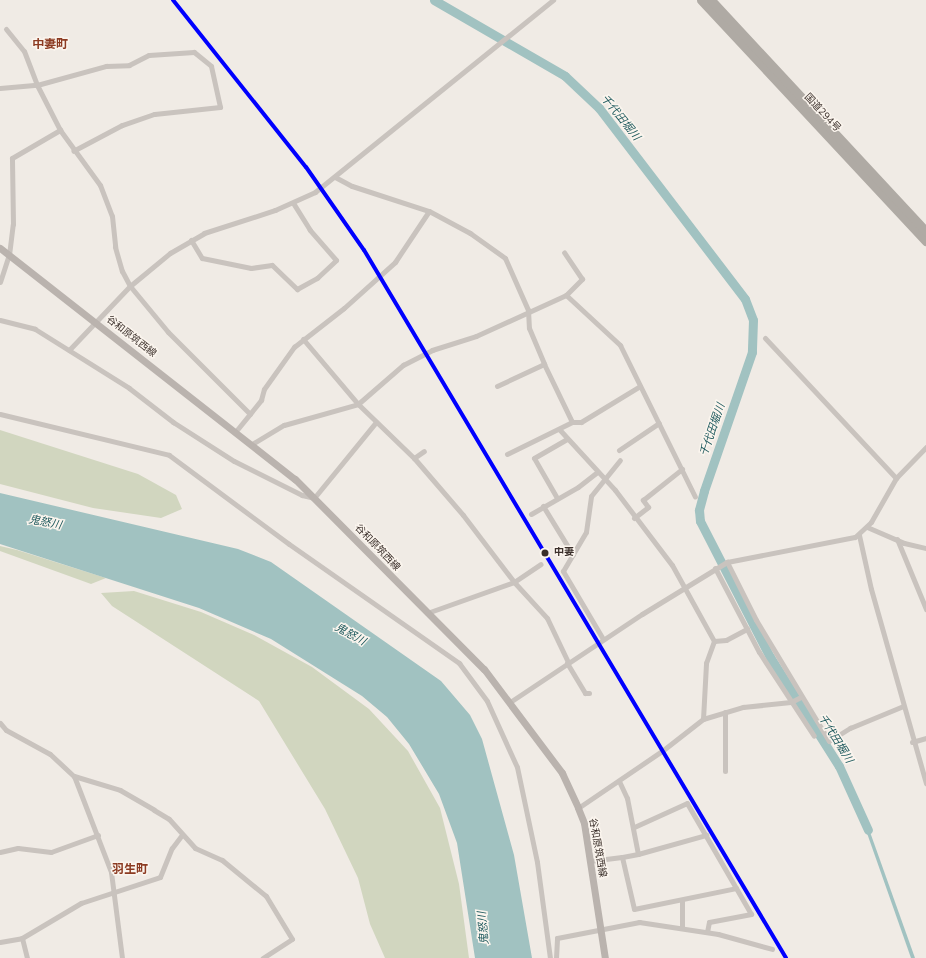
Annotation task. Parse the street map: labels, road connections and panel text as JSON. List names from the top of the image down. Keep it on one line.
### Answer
{"streets":{"highway":["国道294号"],"main road":["谷和原筑西線"]},"districts":["中妻町","羽生町"],"water":["千代田堀川","鬼怒川"],"places":["中妻"]}
